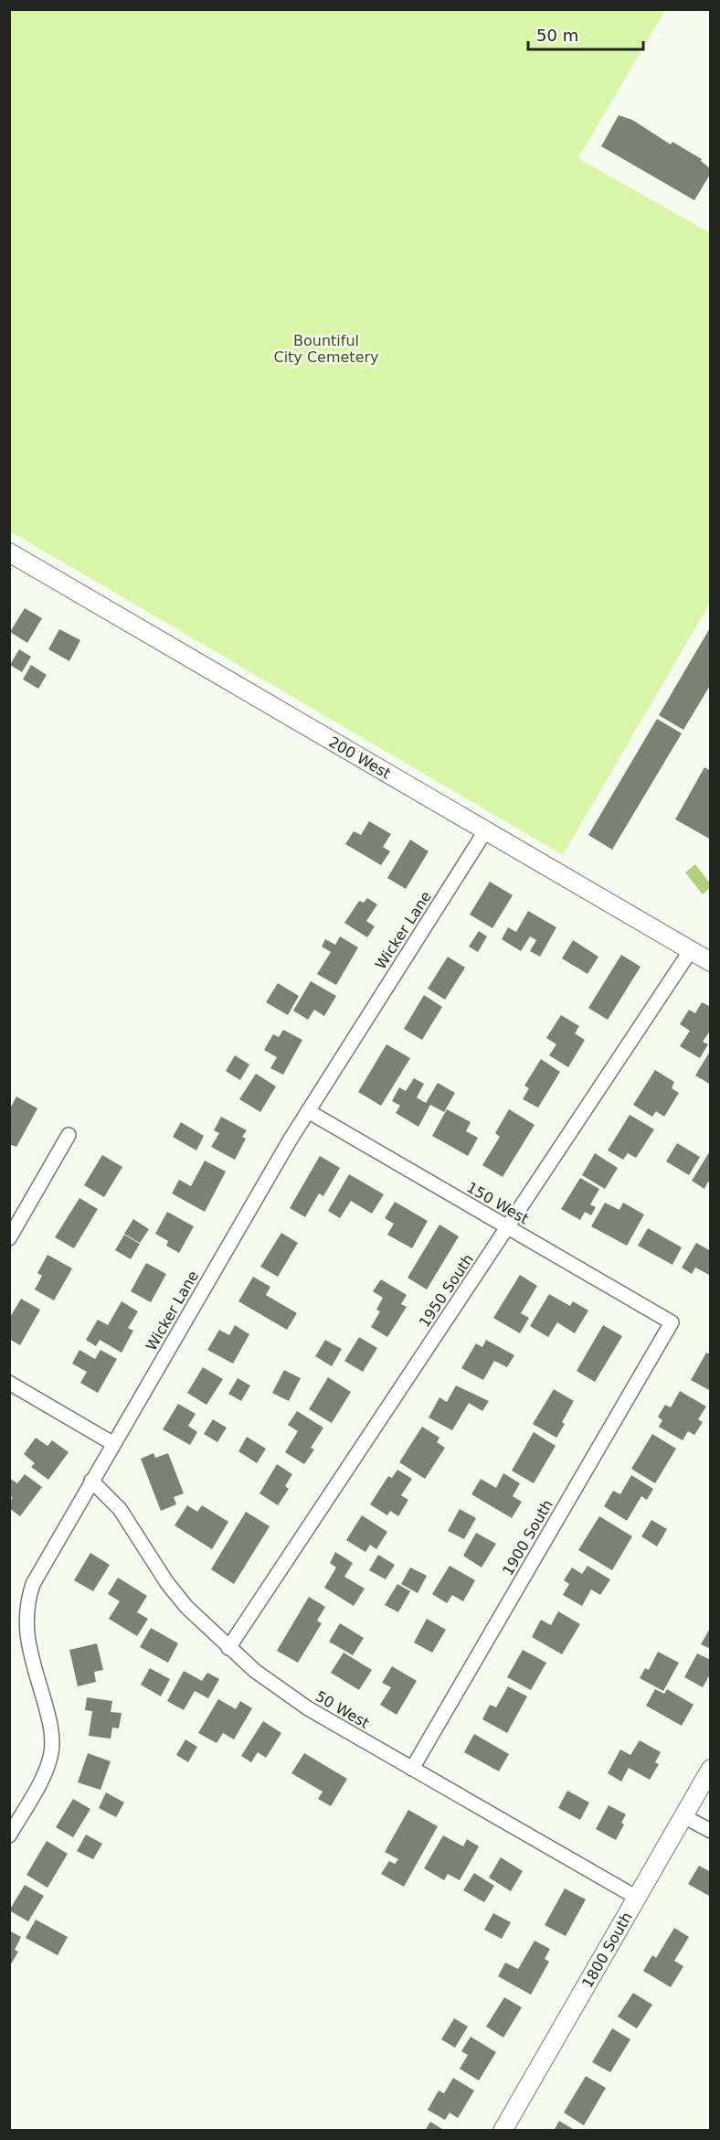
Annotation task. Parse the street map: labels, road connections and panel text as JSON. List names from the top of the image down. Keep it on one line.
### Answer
{"streets":{"street":["200 West","Wicker Lane","150 West","1950 South","1900 South","50 West","1800 South"]},"crossings":[["200 West","Wicker Lane"],["200 West","1950 South"],["Wicker Lane","150 West"],["Wicker Lane","50 West"],["150 West","1950 South"],["150 West","1900 South"],["1950 South","50 West"],["1900 South","50 West"],["50 West","1800 South"]],"parks":["Bountiful City Cemetery"],"scale_bar":"50 m"}
